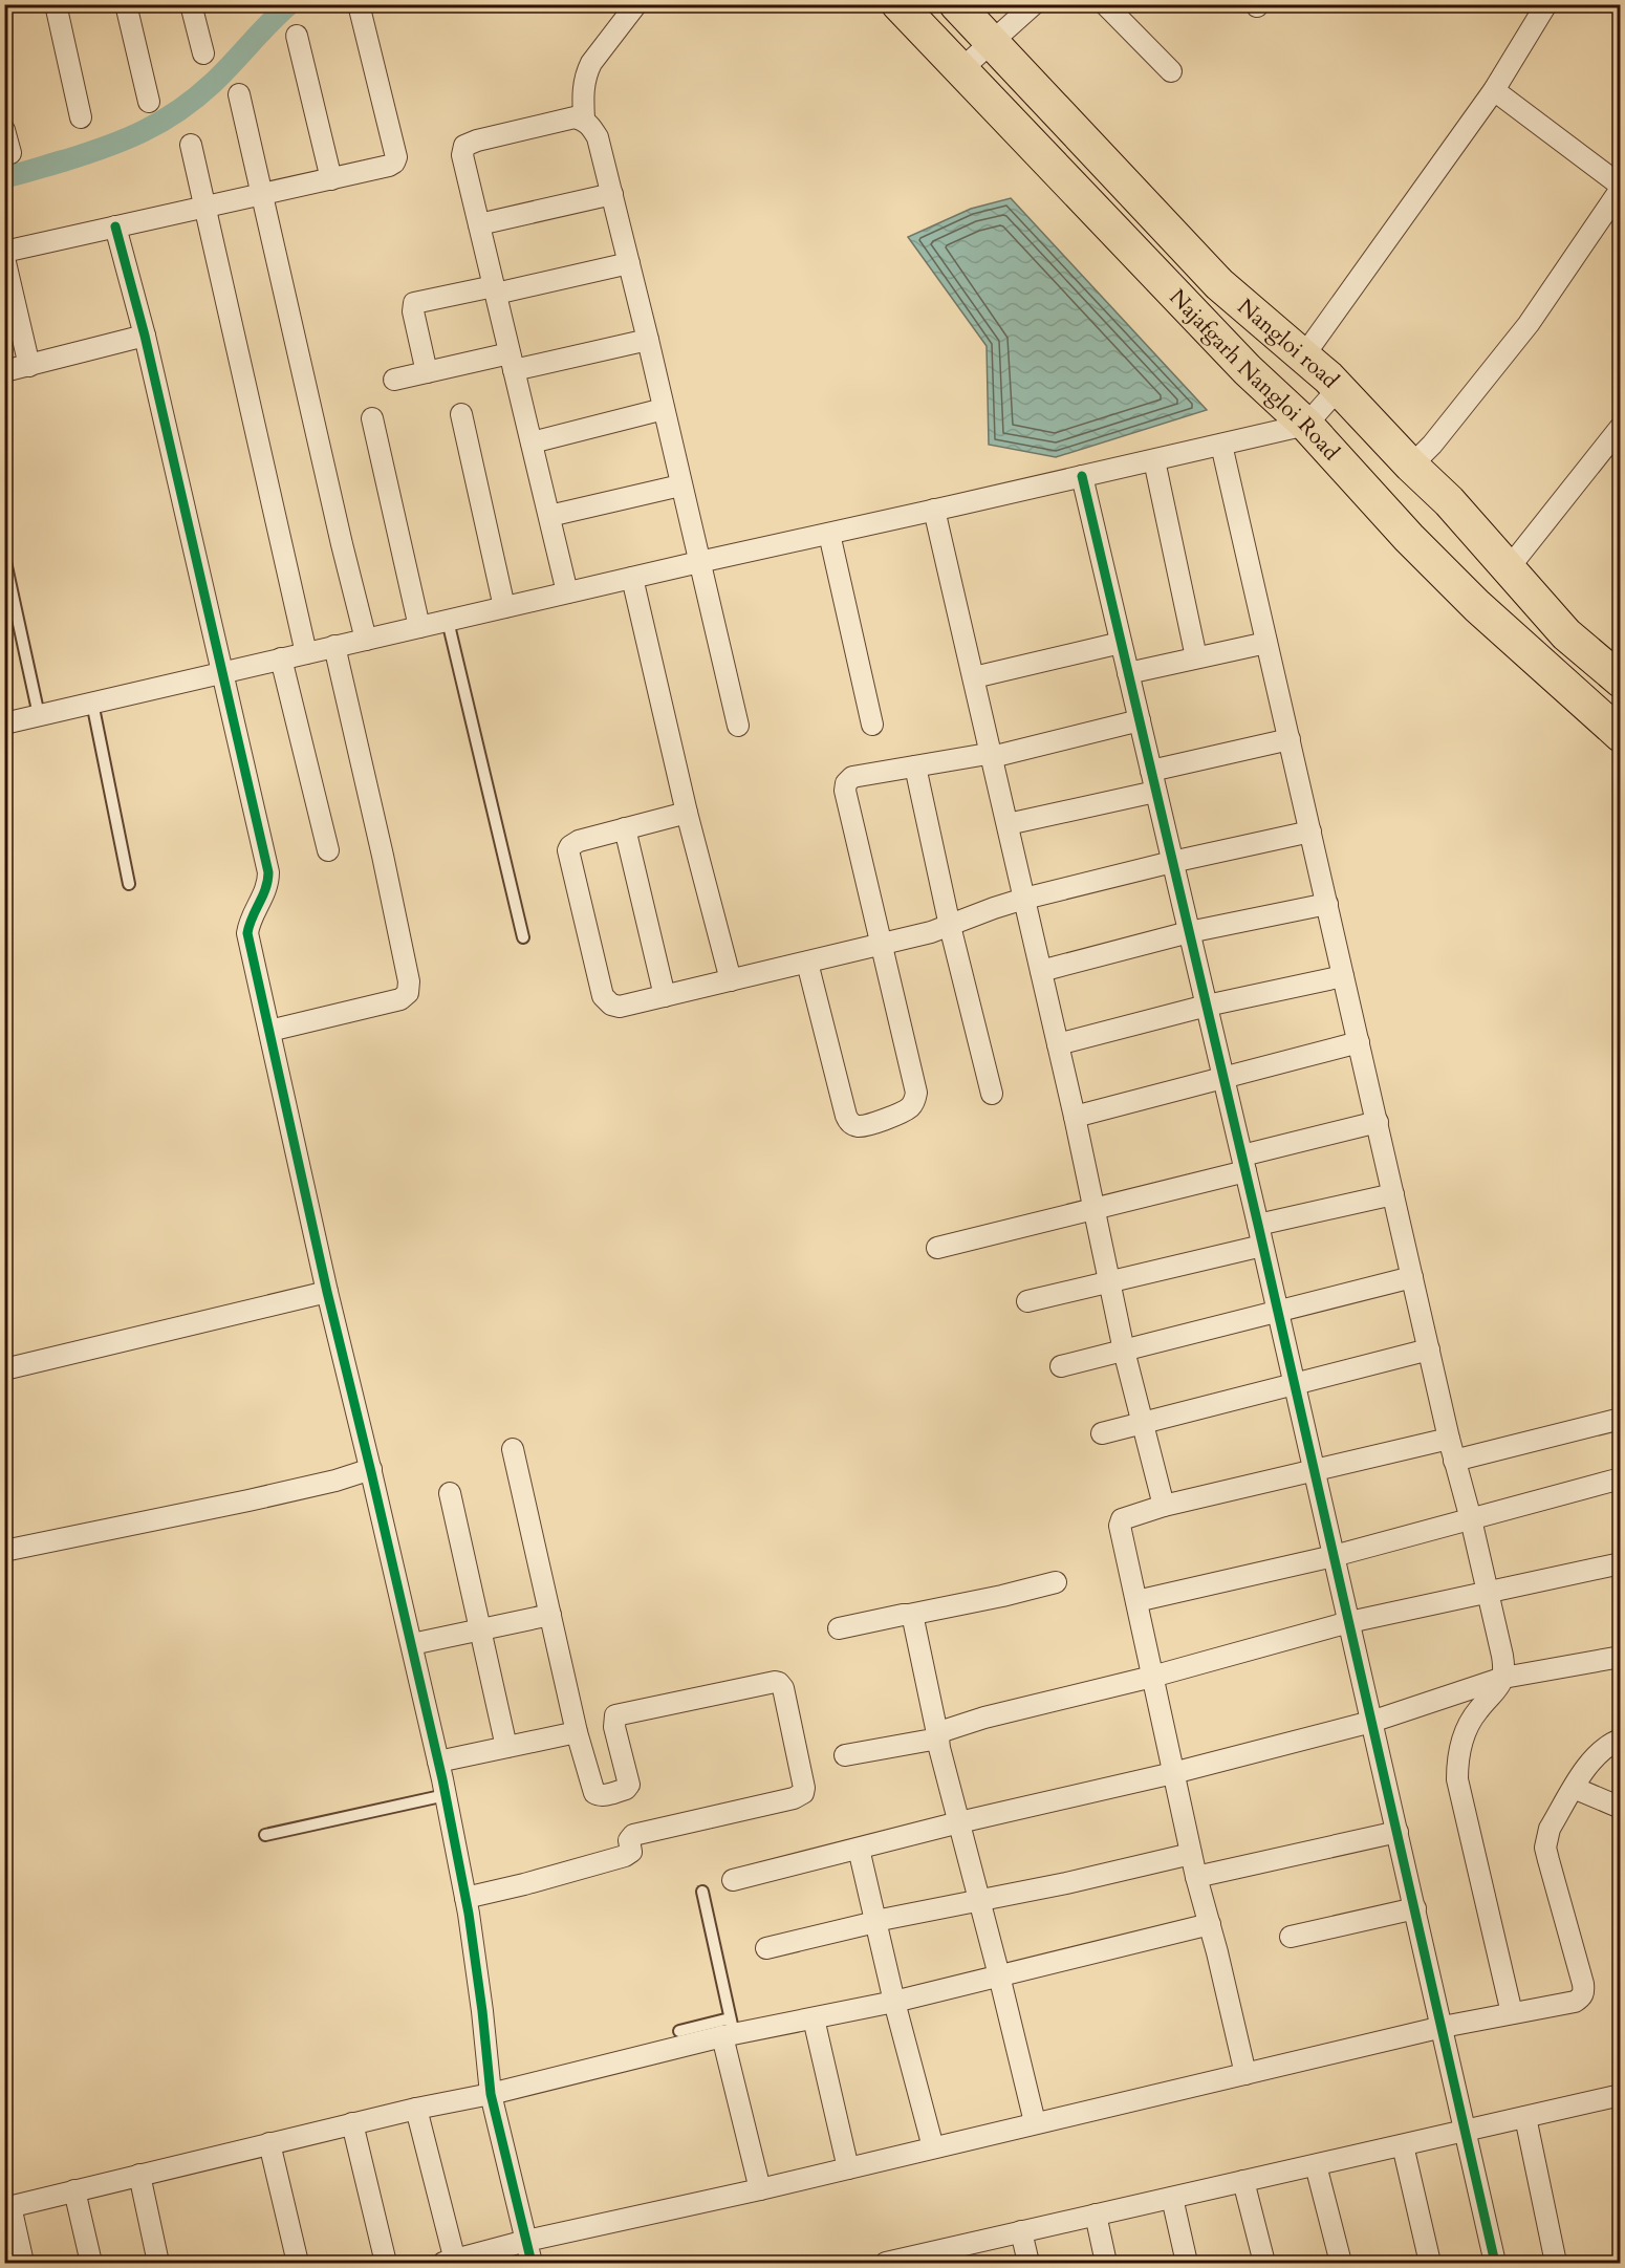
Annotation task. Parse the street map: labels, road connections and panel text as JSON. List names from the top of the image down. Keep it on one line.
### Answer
{"streets":{"main road":["Nangloi road","Najafgarh Nangloi Road"]}}
